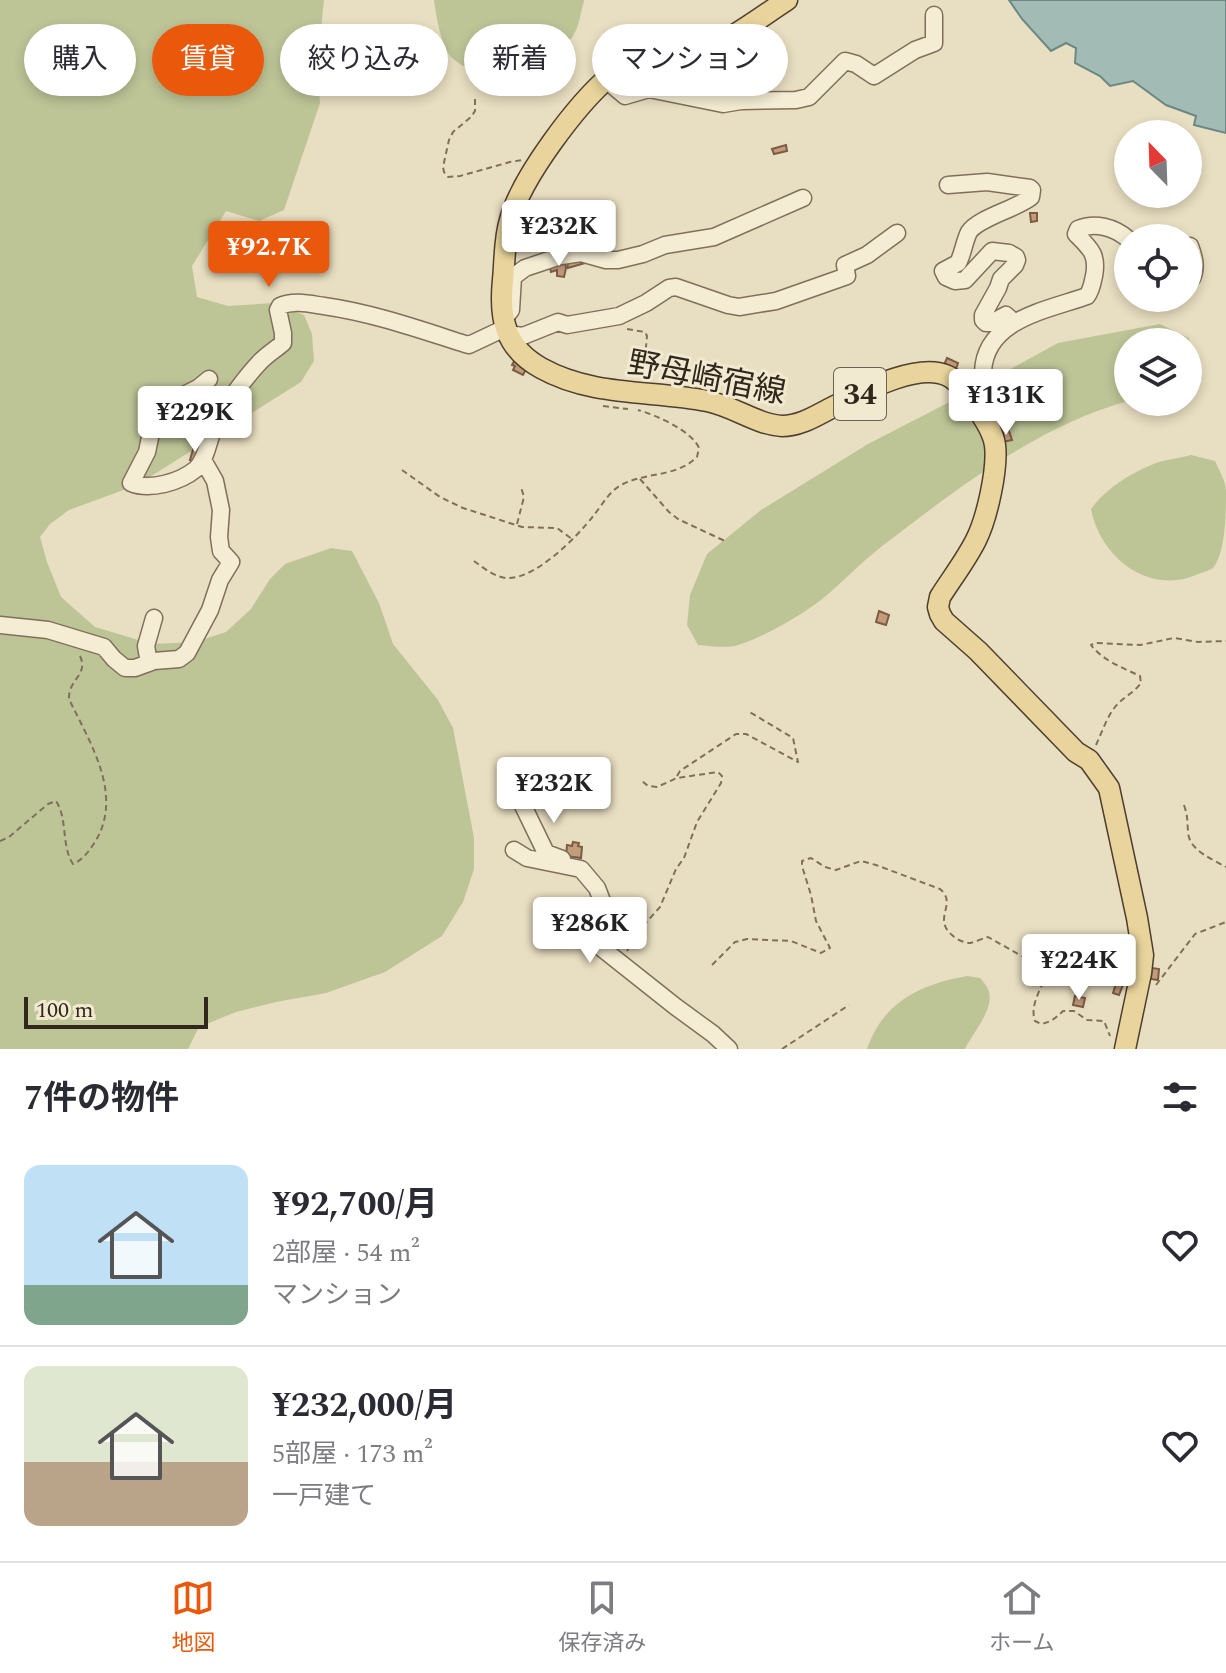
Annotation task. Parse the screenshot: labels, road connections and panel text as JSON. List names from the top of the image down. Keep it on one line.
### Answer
{"streets":{"main road":["野母崎宿線","34"]},"scale_bar":"100 m","north":"top left","page":{"chip":["購入","賃貸","絞り込み","新着","マンション"],"price":["¥232K","¥92.7K","¥131K","¥229K","¥232K","¥286K","¥224K"],"scale":"100 m","heading":"7件の物件","list":[{"name":"¥92,700/月","note":"2部屋 · 54 m² · マンション"},{"name":"¥232,000/月","note":"5部屋 · 173 m² · 一戸建て"}],"tabs":["地図","保存済み","ホーム"]}}
